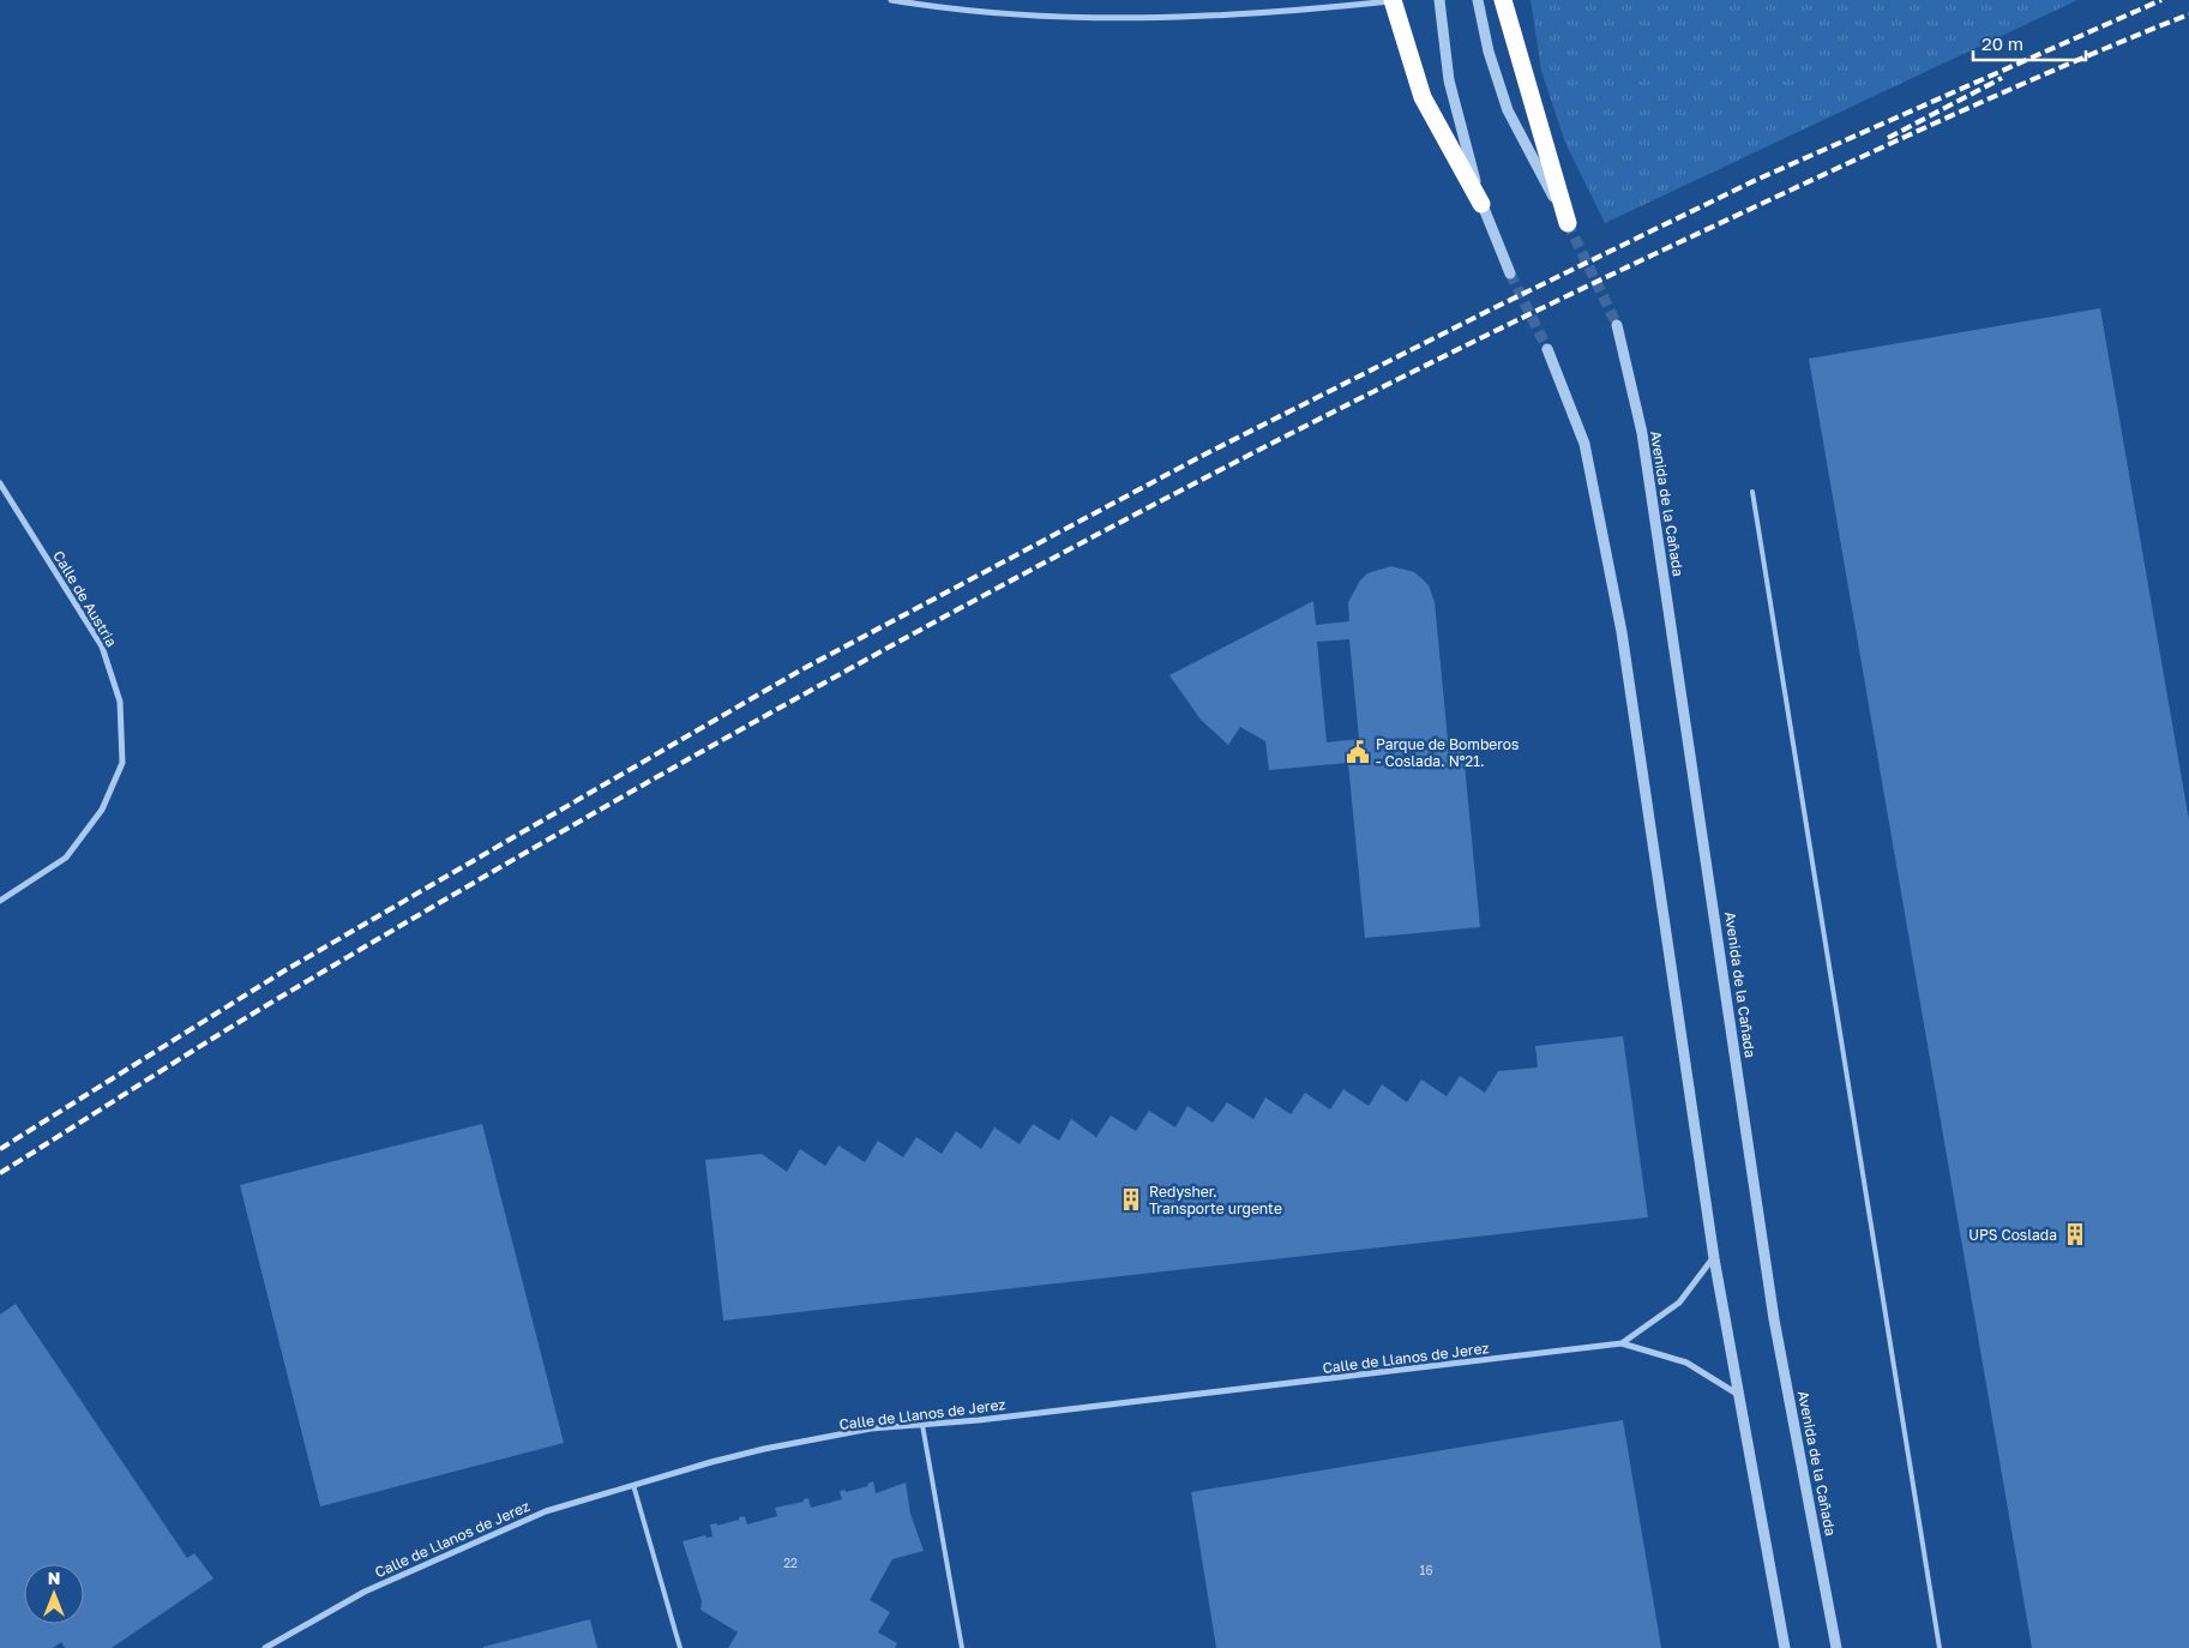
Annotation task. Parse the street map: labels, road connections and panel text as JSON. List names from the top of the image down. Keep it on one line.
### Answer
{"streets":{"street":["Avenida de la Cañada","Calle de Austria","Calle de Llanos de Jerez"]},"places":{"public building":["Parque de Bomberos - Coslada. Nº21."],"building":["Redysher. Transporte urgente","UPS Coslada"]},"house_numbers":["22","16"],"scale_bar":"20 m","north":"top"}
